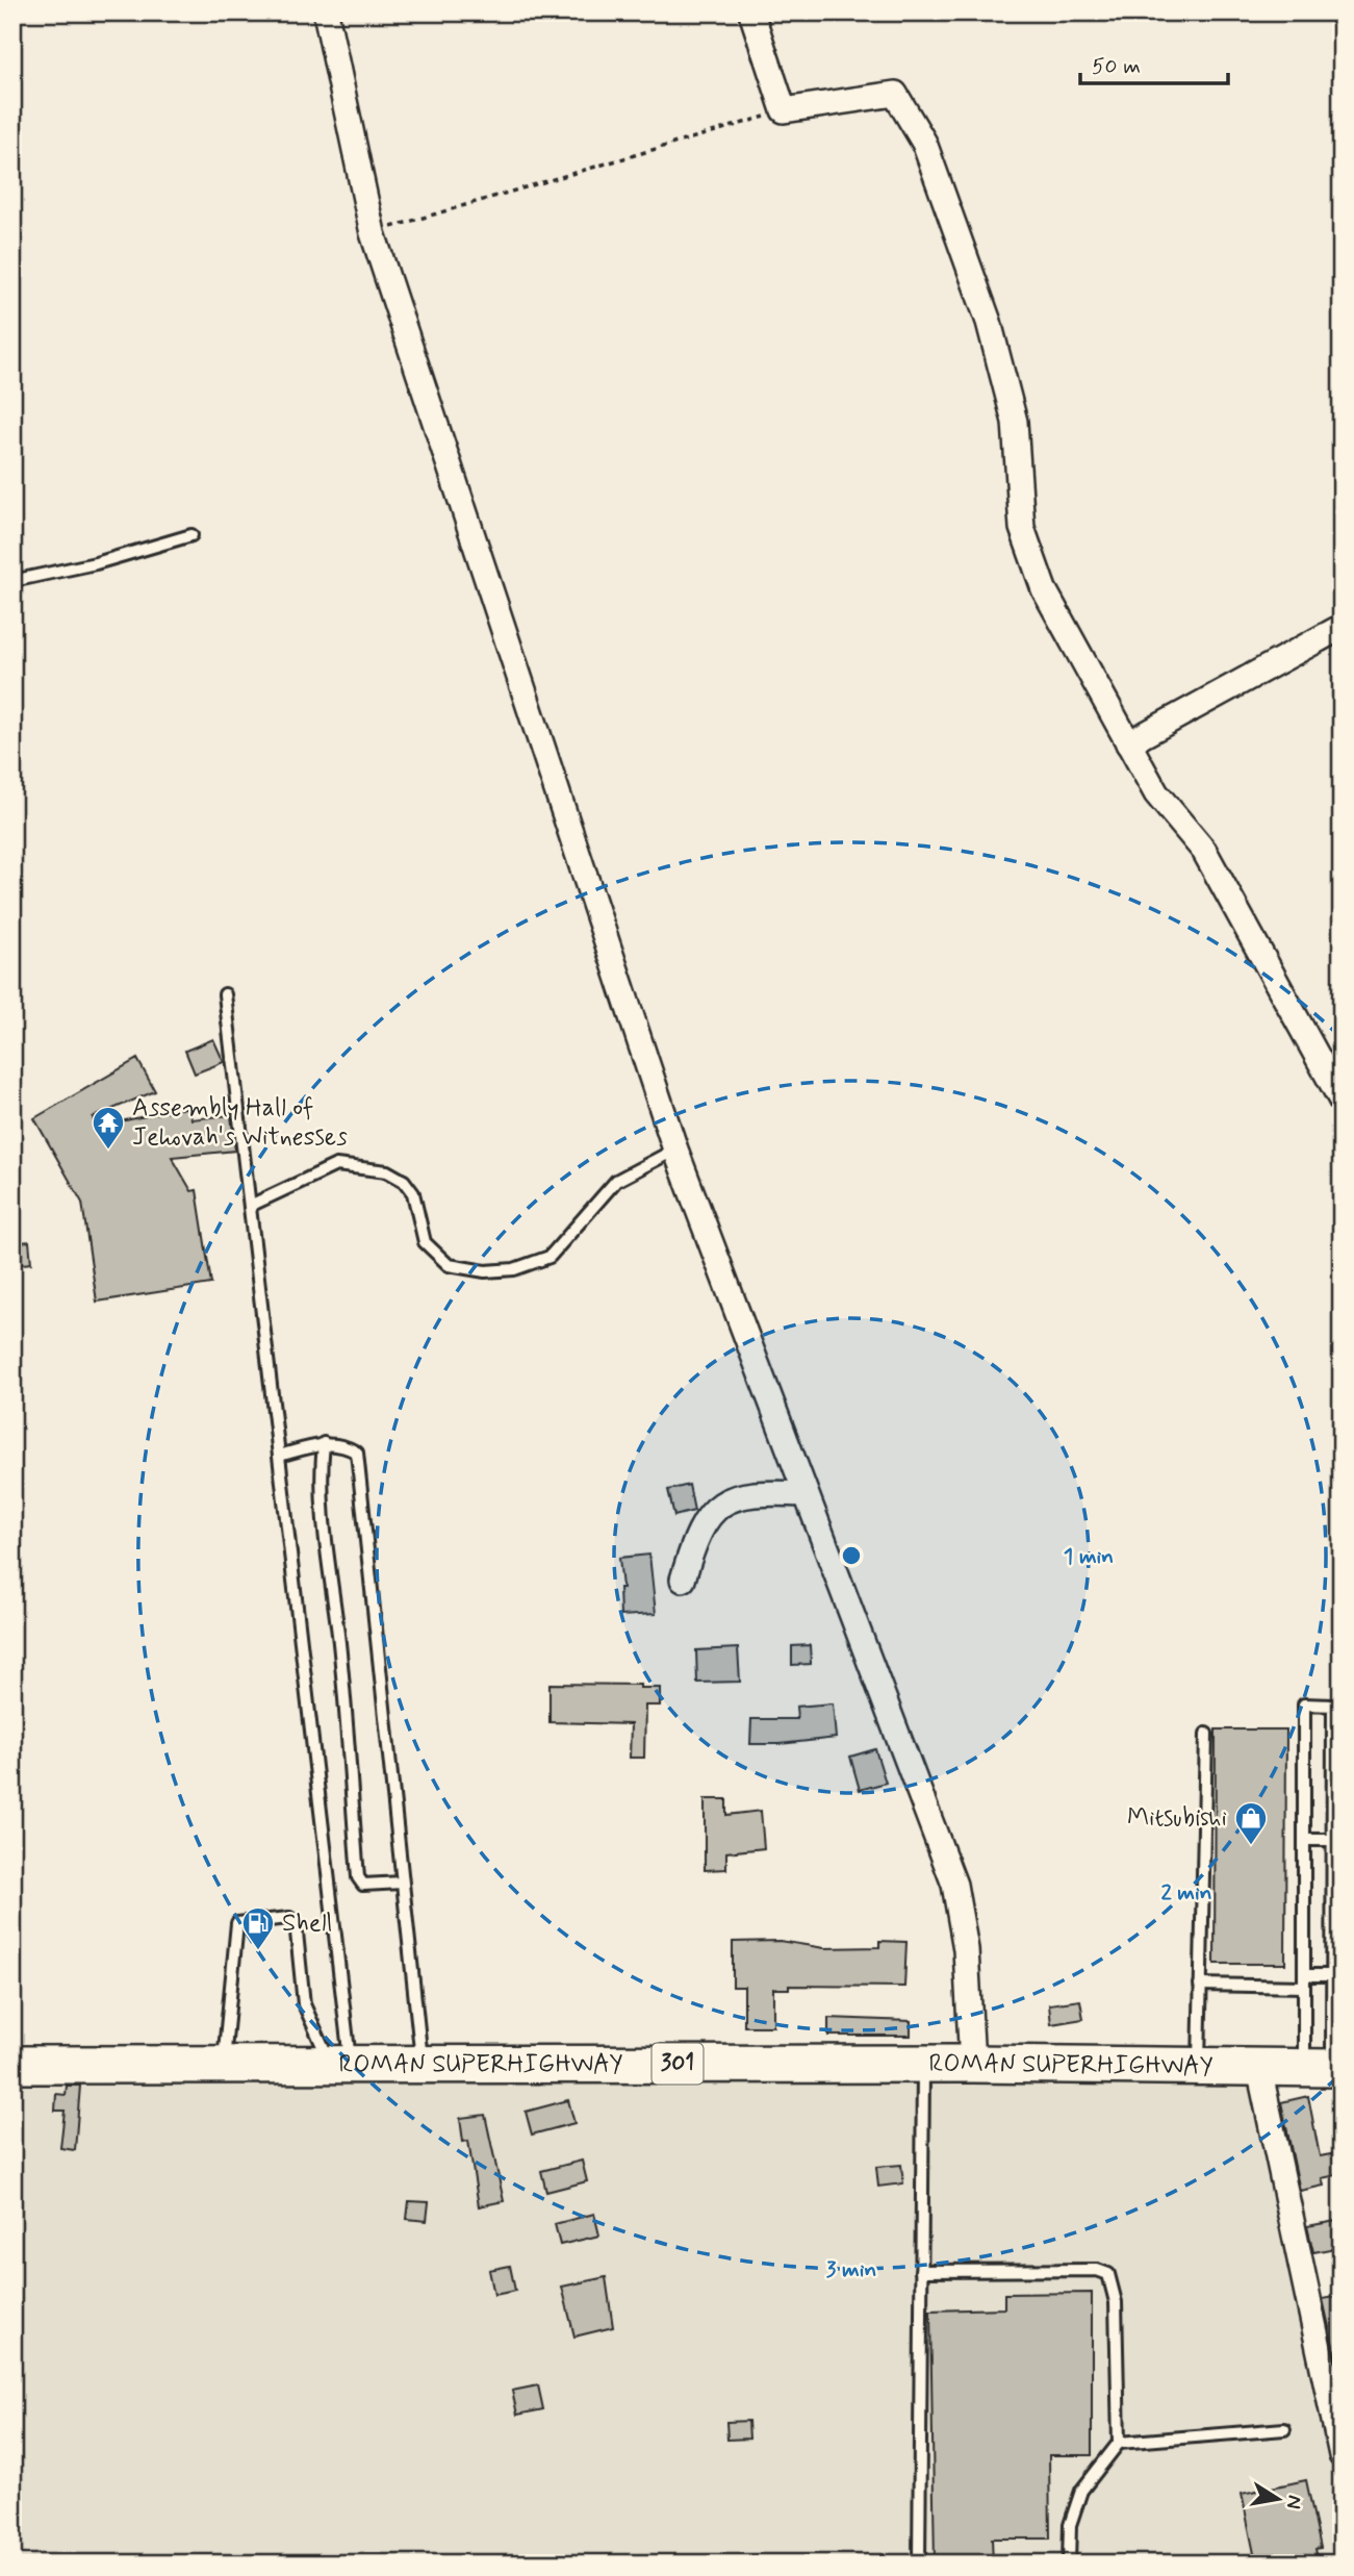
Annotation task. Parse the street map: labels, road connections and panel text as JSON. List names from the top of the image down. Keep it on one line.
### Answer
{"streets":{"main road":["ROMAN SUPERHIGHWAY","301"]},"places":{"temple":["Assembly Hall of Jehovah's Witnesses"],"shop":["Mitsubishi"],"fuel station":["Shell"]},"scale_bar":"50 m","north":"right","rings":["1 min","2 min","3 min"]}
